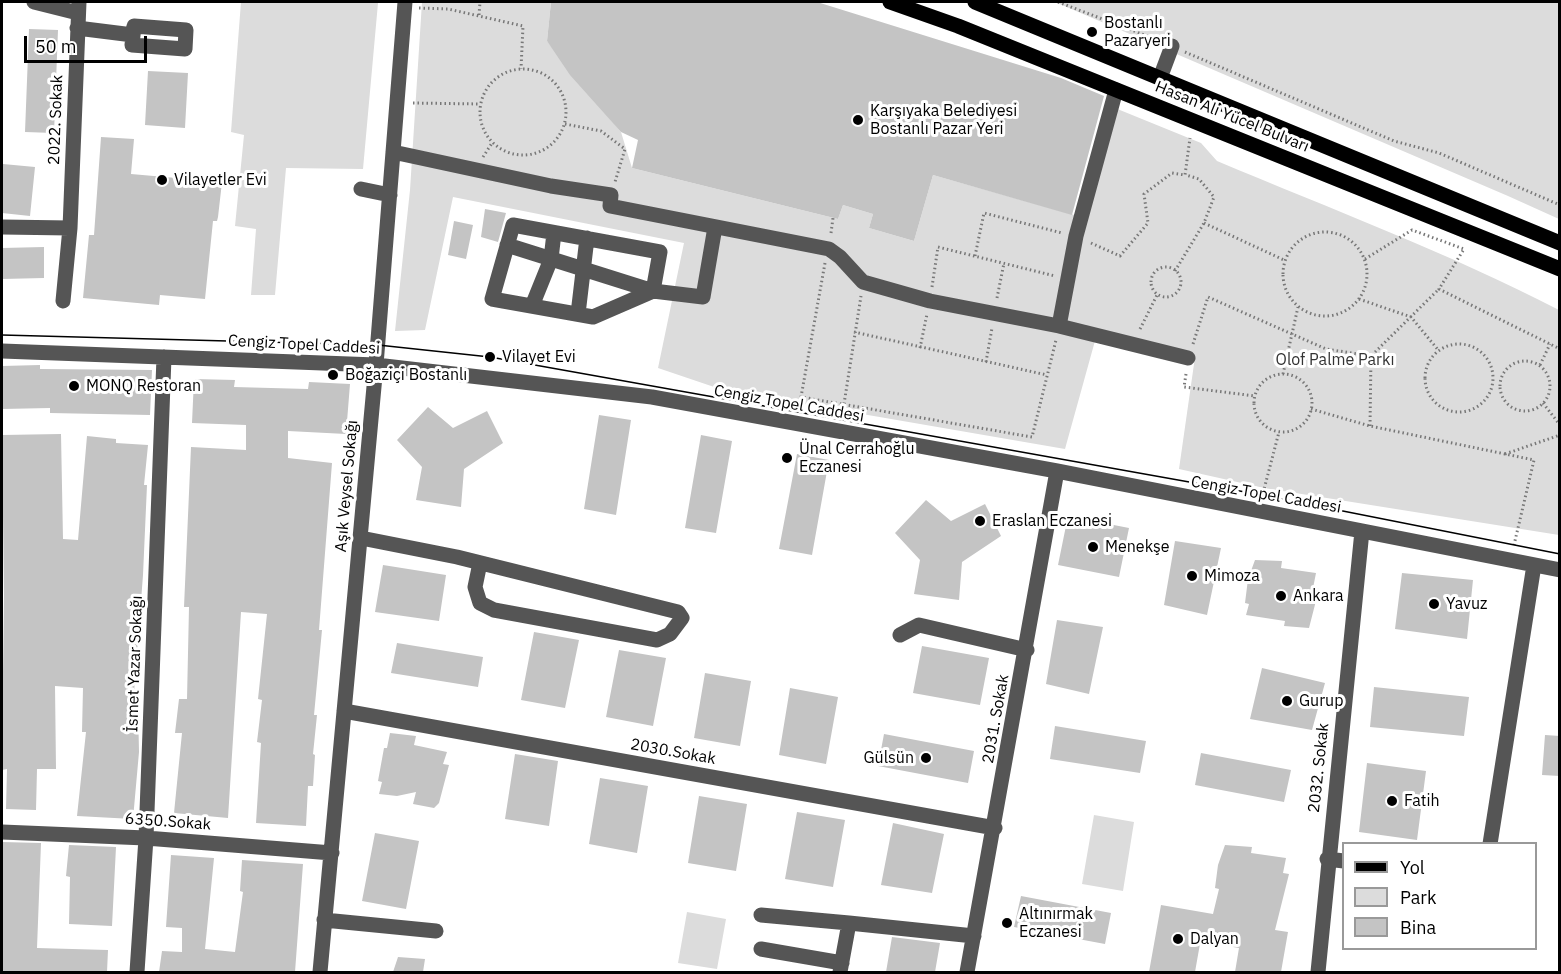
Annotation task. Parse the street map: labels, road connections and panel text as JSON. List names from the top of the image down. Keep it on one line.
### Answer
{"streets":{"main road":["Hasan Ali Yücel Bulvarı"],"street":["2022. Sokak","Cengiz Topel Caddesi","Aşık Veysel Sokağı","İsmet Yazar Sokağı","2031. Sokak","2030.Sokak","2032. Sokak","6350.Sokak"]},"crossings":[["Cengiz Topel Caddesi","Aşık Veysel Sokağı"],["Cengiz Topel Caddesi","İsmet Yazar Sokağı"],["Cengiz Topel Caddesi","2031. Sokak"],["Cengiz Topel Caddesi","2032. Sokak"],["Aşık Veysel Sokağı","2030.Sokak"],["Aşık Veysel Sokağı","6350.Sokak"],["İsmet Yazar Sokağı","6350.Sokak"],["2031. Sokak","2030.Sokak"]],"parks":["Olof Palme Parkı"],"places":["Bostanlı Pazaryeri","Karşıyaka Belediyesi Bostanlı Pazar Yeri","Vilayetler Evi","Vilayet Evi","Boğaziçi Bostanlı","MONQ Restoran","Ünal Cerrahoğlu Eczanesi","Eraslan Eczanesi","Menekşe","Mimoza","Ankara","Yavuz","Gurup","Gülsün","Fatih","Altınırmak Eczanesi","Dalyan"],"legend":["Yol","Park","Bina"],"scale_bar":"50 m"}
